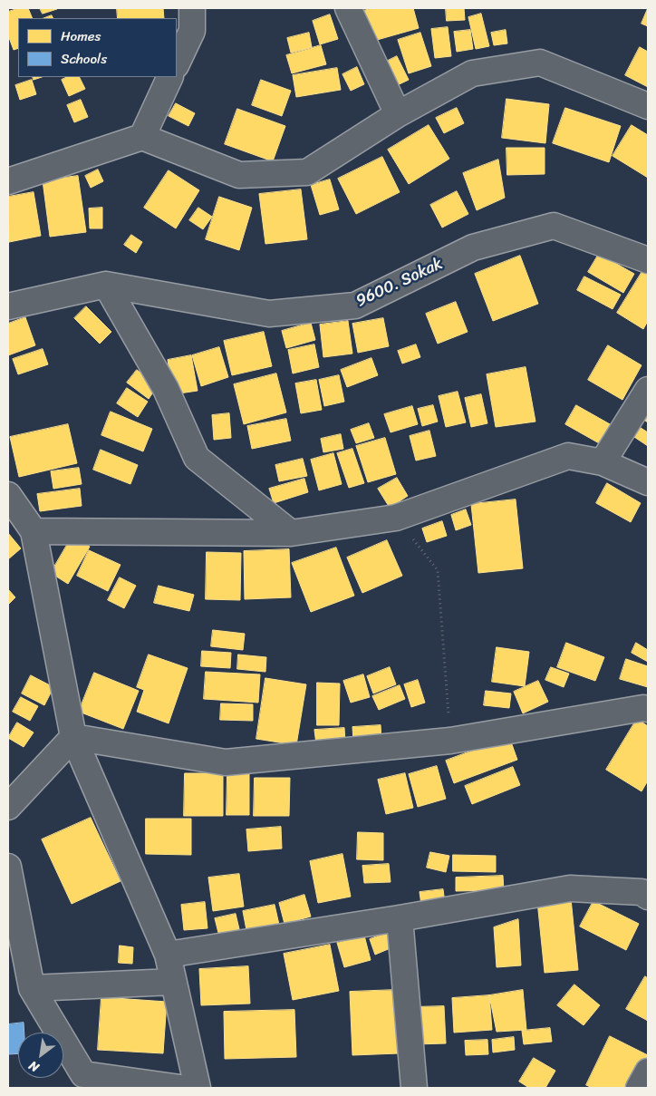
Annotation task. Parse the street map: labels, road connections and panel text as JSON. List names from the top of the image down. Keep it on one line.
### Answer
{"streets":{"street":["9600. Sokak"]},"legend":["Homes","Schools"],"north":"bottom left"}
